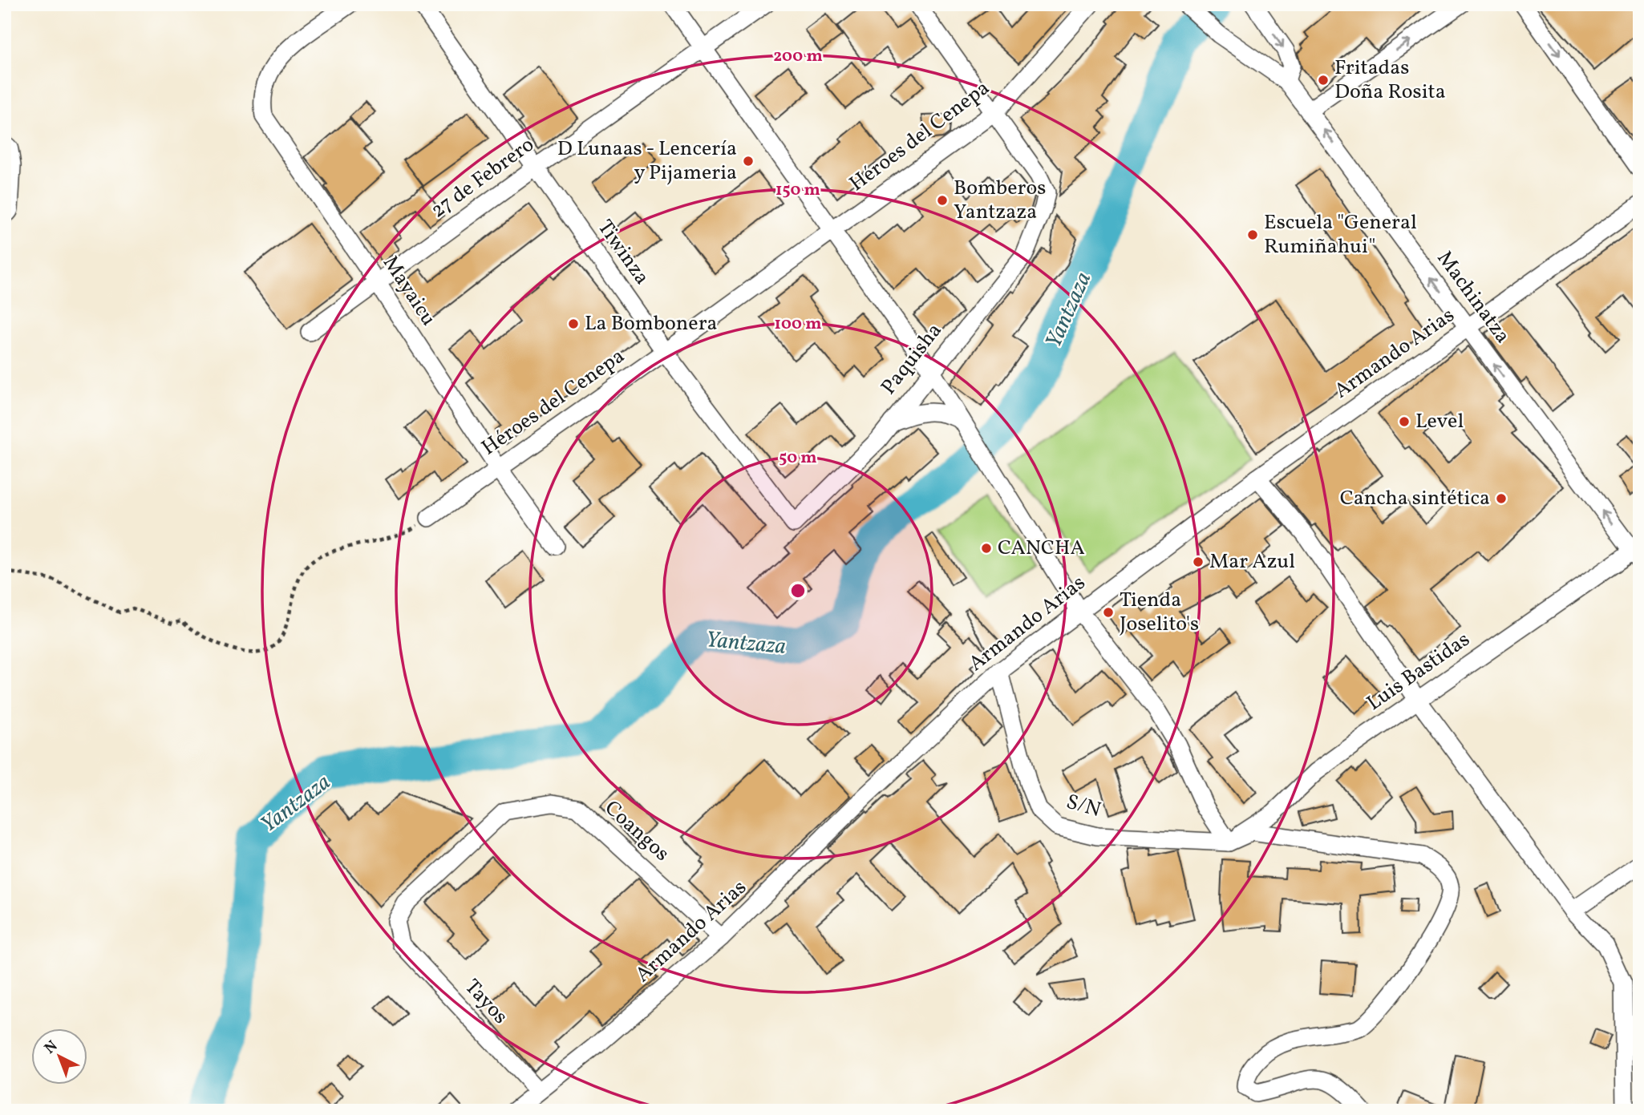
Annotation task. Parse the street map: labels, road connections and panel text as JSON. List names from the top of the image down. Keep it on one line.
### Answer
{"streets":{"street":["Héroes del Cenepa","27 de Febrero","Tiwinza","Mayaicu","Machinatza","Armando Arias","Paquisha","Luis Bastidas","S/N","Coangos","Tayos"]},"crossings":[["Héroes del Cenepa","Tiwinza"],["Héroes del Cenepa","Mayaicu"],["Héroes del Cenepa","Paquisha"],["27 de Febrero","Tiwinza"],["27 de Febrero","Mayaicu"],["Tiwinza","Paquisha"],["Machinatza","Armando Arias"],["Machinatza","Luis Bastidas"],["Armando Arias","S/N"],["Armando Arias","Coangos"],["Armando Arias","Tayos"],["Luis Bastidas","S/N"],["Coangos","Tayos"]],"one_way":["Machinatza"],"water":["Yantzaza"],"places":["Fritadas Doña Rosita","D Lunaas - Lencería y Pijameria","Bomberos Yantzaza","Escuela \"General Rumiñahui\"","La Bombonera","Level","Cancha sintética","CANCHA","Mar Azul","Tienda Joselito's"],"north":"top left","rings":["200 m","150 m","100 m","50 m"]}
